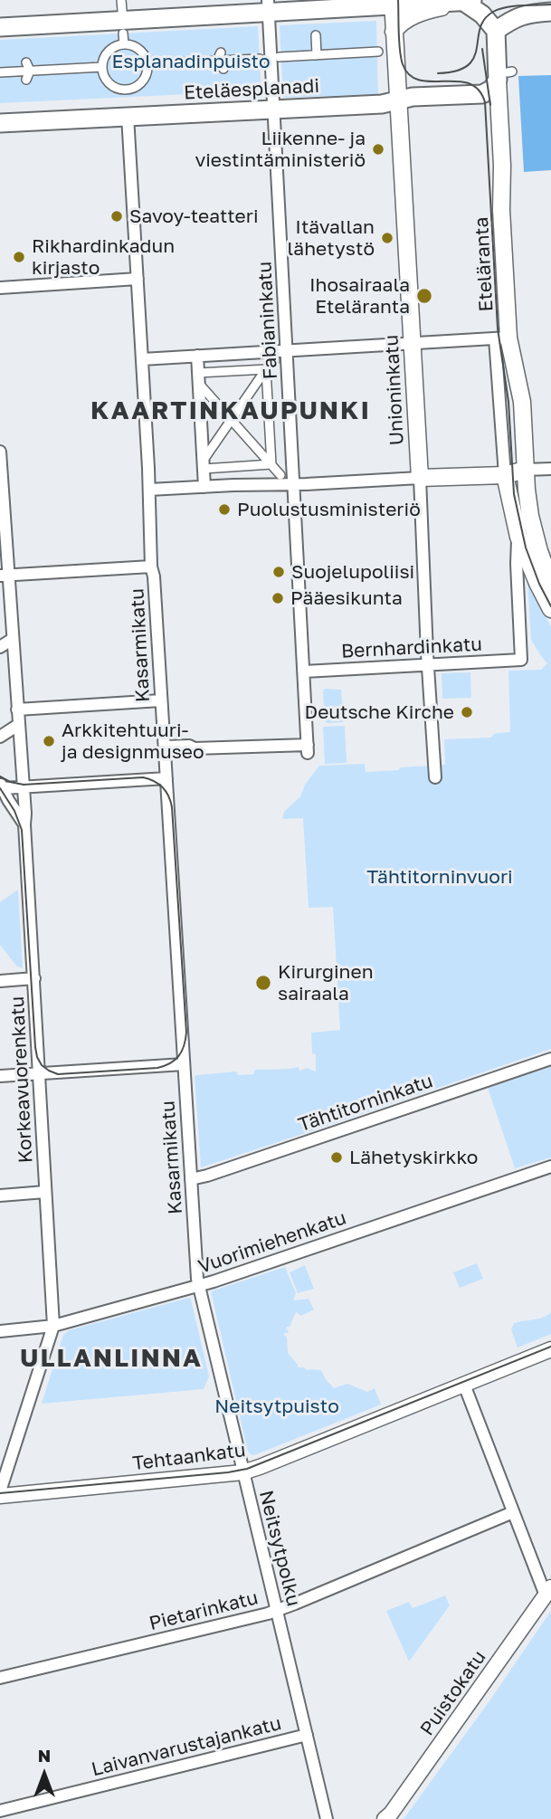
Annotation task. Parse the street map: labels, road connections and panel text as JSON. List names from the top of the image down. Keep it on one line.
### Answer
{"streets":{"main road":["Eteläesplanadi","Eteläranta","Unioninkatu"],"street":["Fabianinkatu","Kasarmikatu","Bernhardinkatu","Korkeavuorenkatu","Tähtitorninkatu","Vuorimiehenkatu","Tehtaankatu","Neitsytpolku","Pietarinkatu","Puistokatu","Laivanvarustajankatu"]},"crossings":[["Eteläesplanadi","Eteläranta"],["Eteläesplanadi","Fabianinkatu"],["Eteläesplanadi","Unioninkatu"],["Eteläesplanadi","Kasarmikatu"],["Eteläranta","Unioninkatu"],["Eteläranta","Bernhardinkatu"],["Fabianinkatu","Kasarmikatu"],["Fabianinkatu","Bernhardinkatu"],["Unioninkatu","Bernhardinkatu"],["Kasarmikatu","Tähtitorninkatu"],["Kasarmikatu","Vuorimiehenkatu"],["Kasarmikatu","Neitsytpolku"],["Korkeavuorenkatu","Vuorimiehenkatu"],["Vuorimiehenkatu","Neitsytpolku"],["Tehtaankatu","Neitsytpolku"],["Neitsytpolku","Pietarinkatu"],["Neitsytpolku","Laivanvarustajankatu"]],"districts":["KAARTINKAUPUNKI","ULLANLINNA"],"parks":["Esplanadinpuisto","Tähtitorninvuori","Neitsytpuisto"],"places":["Liikenne- ja viestintäministeriö","Savoy-teatteri","Itävallan lähetystö","Rikhardinkadun kirjasto","Ihosairaala Eteläranta","Puolustusministeriö","Suojelupoliisi","Pääesikunta","Deutsche Kirche","Arkkitehtuuri- ja designmuseo","Kirurginen sairaala","Lähetyskirkko"],"north":"top"}
